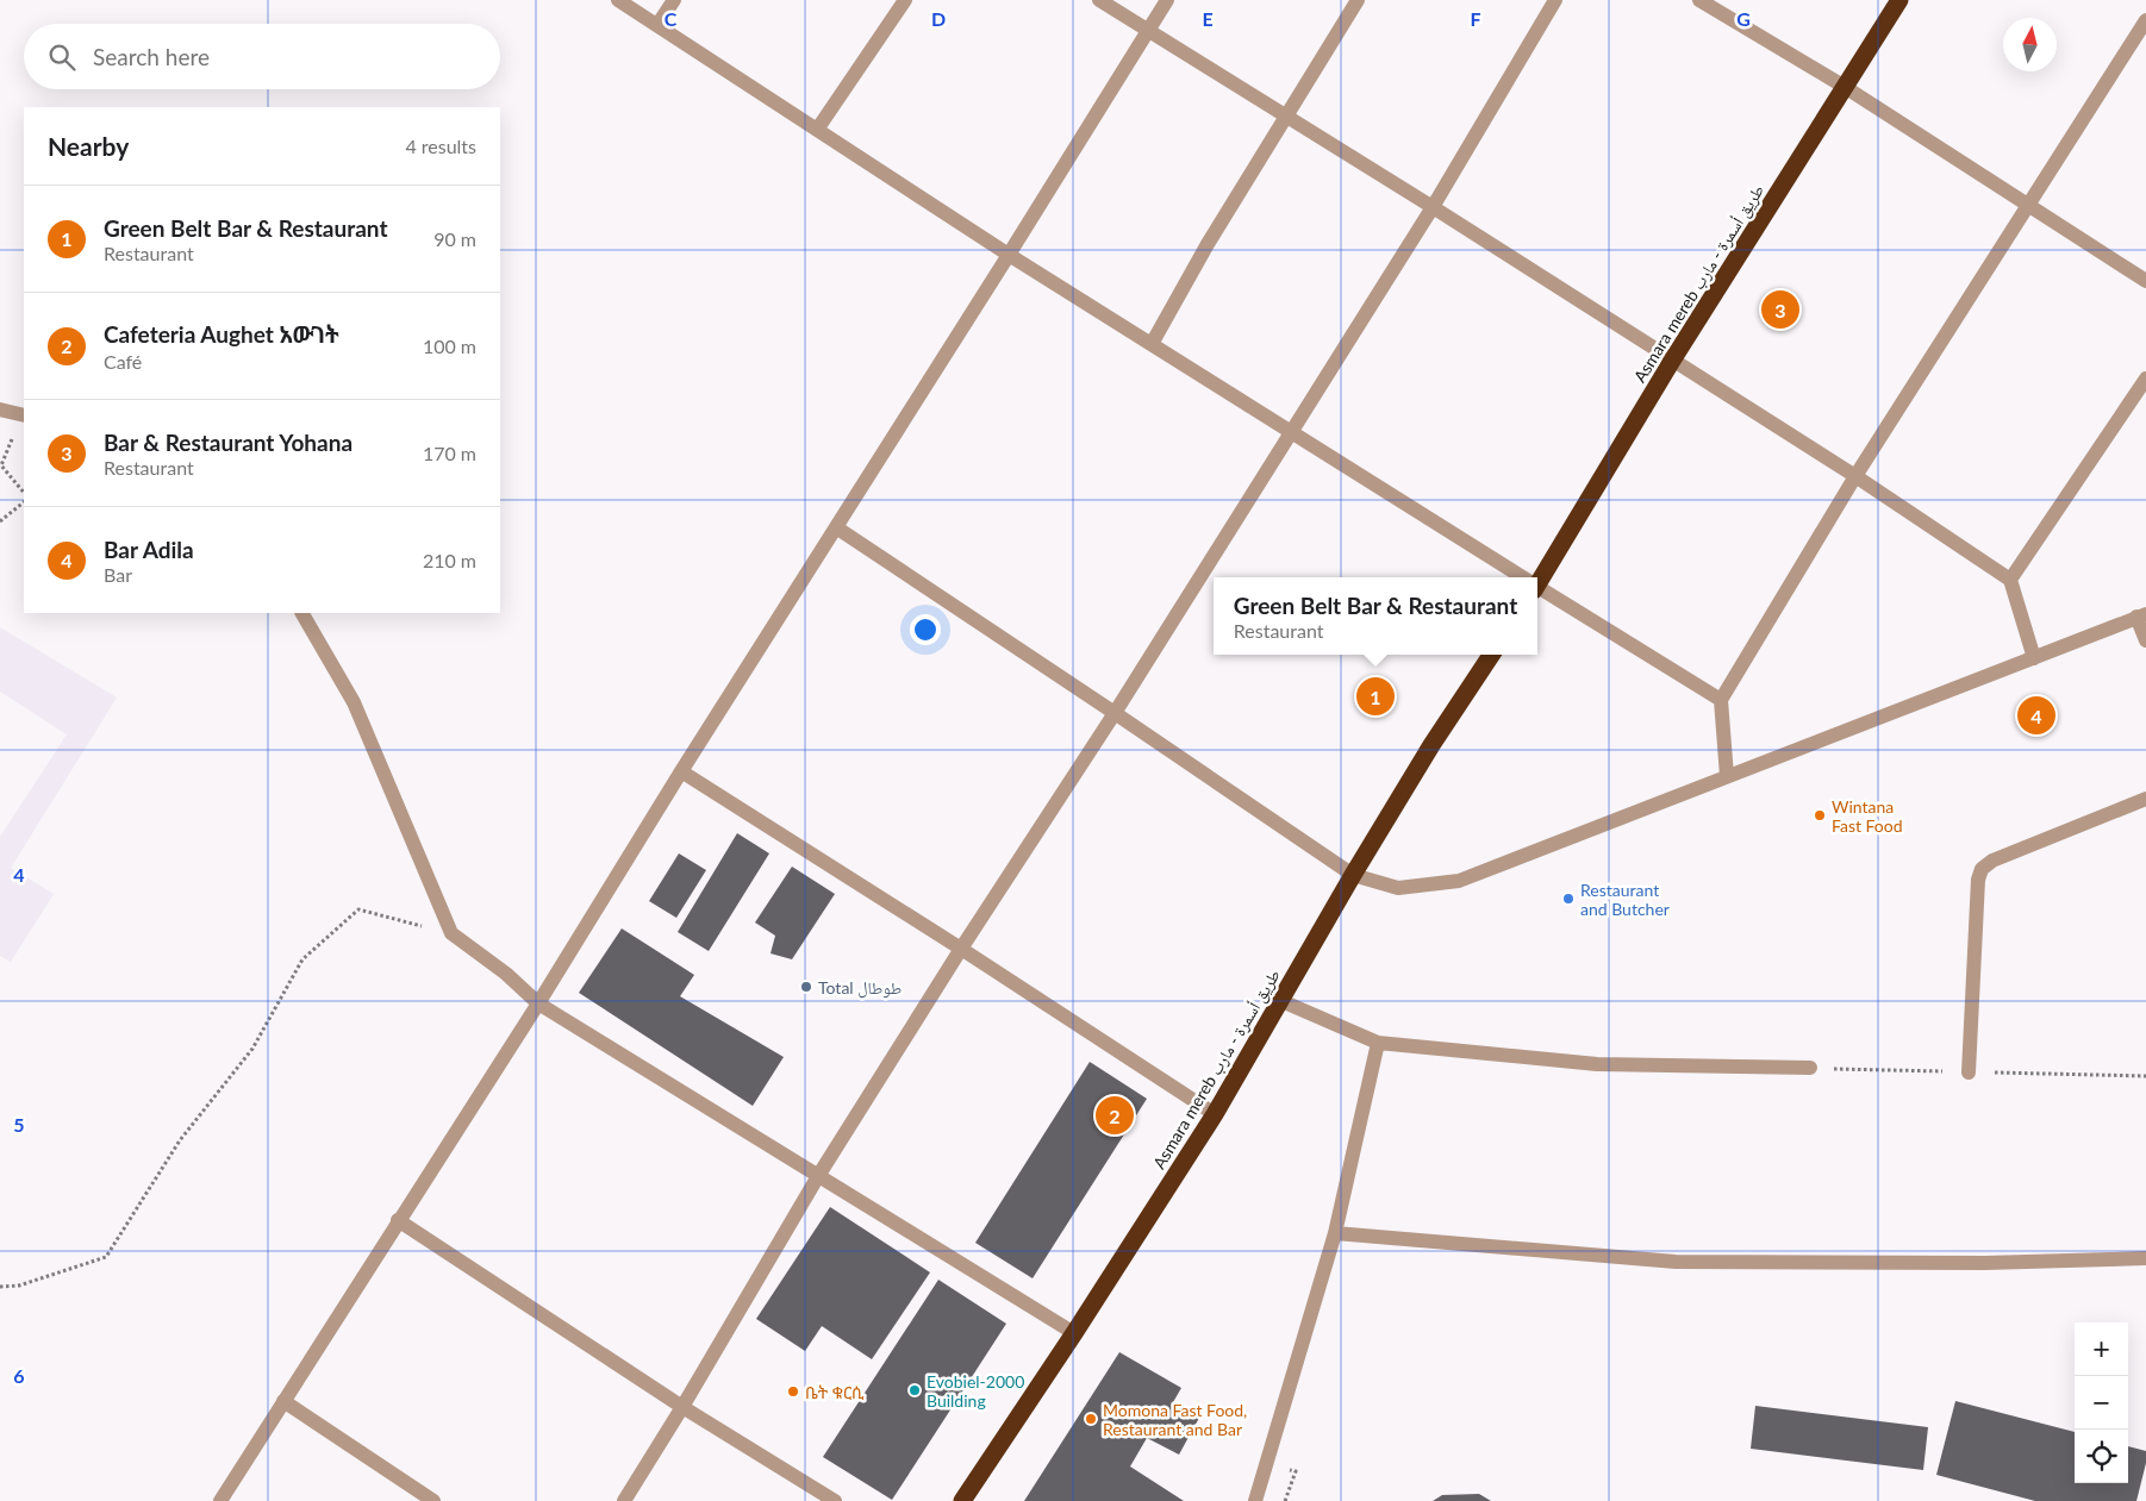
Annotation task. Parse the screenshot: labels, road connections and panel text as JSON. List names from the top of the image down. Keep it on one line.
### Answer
{"streets":{"highway":["Asmara mereb طريق أسمرة - مارب"]},"places":["Wintana Fast Food","Restaurant and Butcher","Total طوطال","Evobiel-2000 Building","ቤት ቁርሲ","Momona Fast Food, Restaurant and Bar"],"north":"top","page":{"search":"Search here","heading":["Nearby","4 results"],"list":[{"mark":"1","name":"Green Belt Bar & Restaurant","note":"Restaurant","value":"90 m"},{"mark":"2","name":"Cafeteria Aughet አውገት","note":"Café","value":"100 m"},{"mark":"3","name":"Bar & Restaurant Yohana","note":"Restaurant","value":"170 m"},{"mark":"4","name":"Bar Adila","note":"Bar","value":"210 m"}],"pins":["3","1","4","2"],"popup":["Green Belt Bar & Restaurant","Restaurant"],"map_buttons":["+","−"]},"grid":{"columns":["C","D","E","F","G"],"rows":["4","5","6"]}}
